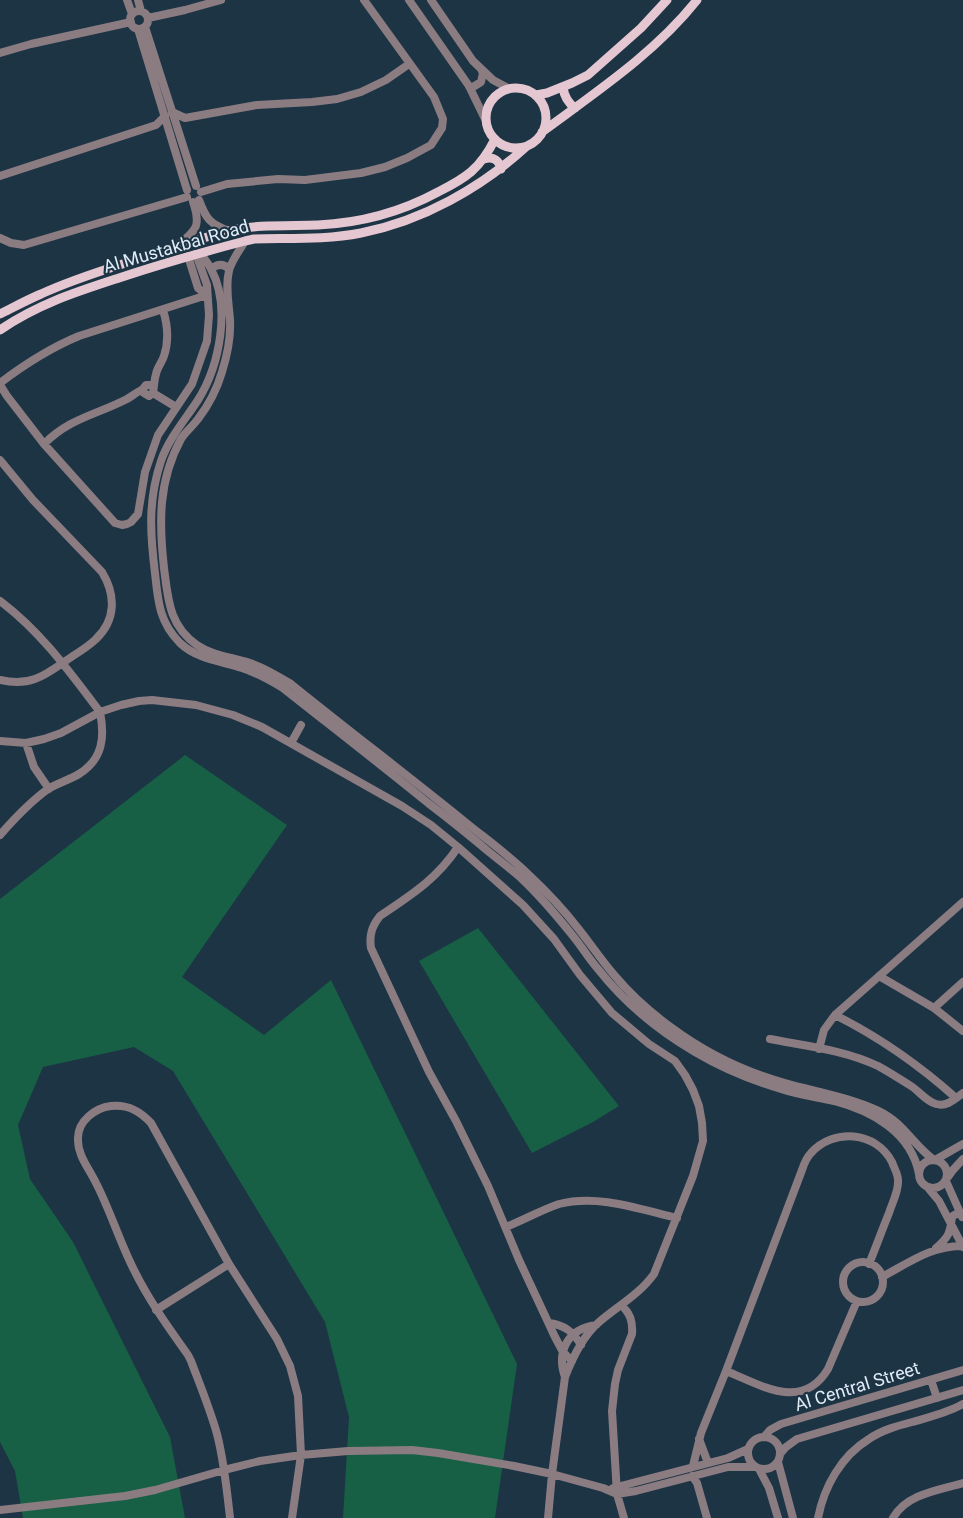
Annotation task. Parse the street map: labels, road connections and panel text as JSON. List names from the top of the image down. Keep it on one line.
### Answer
{"streets":{"main road":["Al Mustakbal Road"],"street":["Al Central Street"]}}
